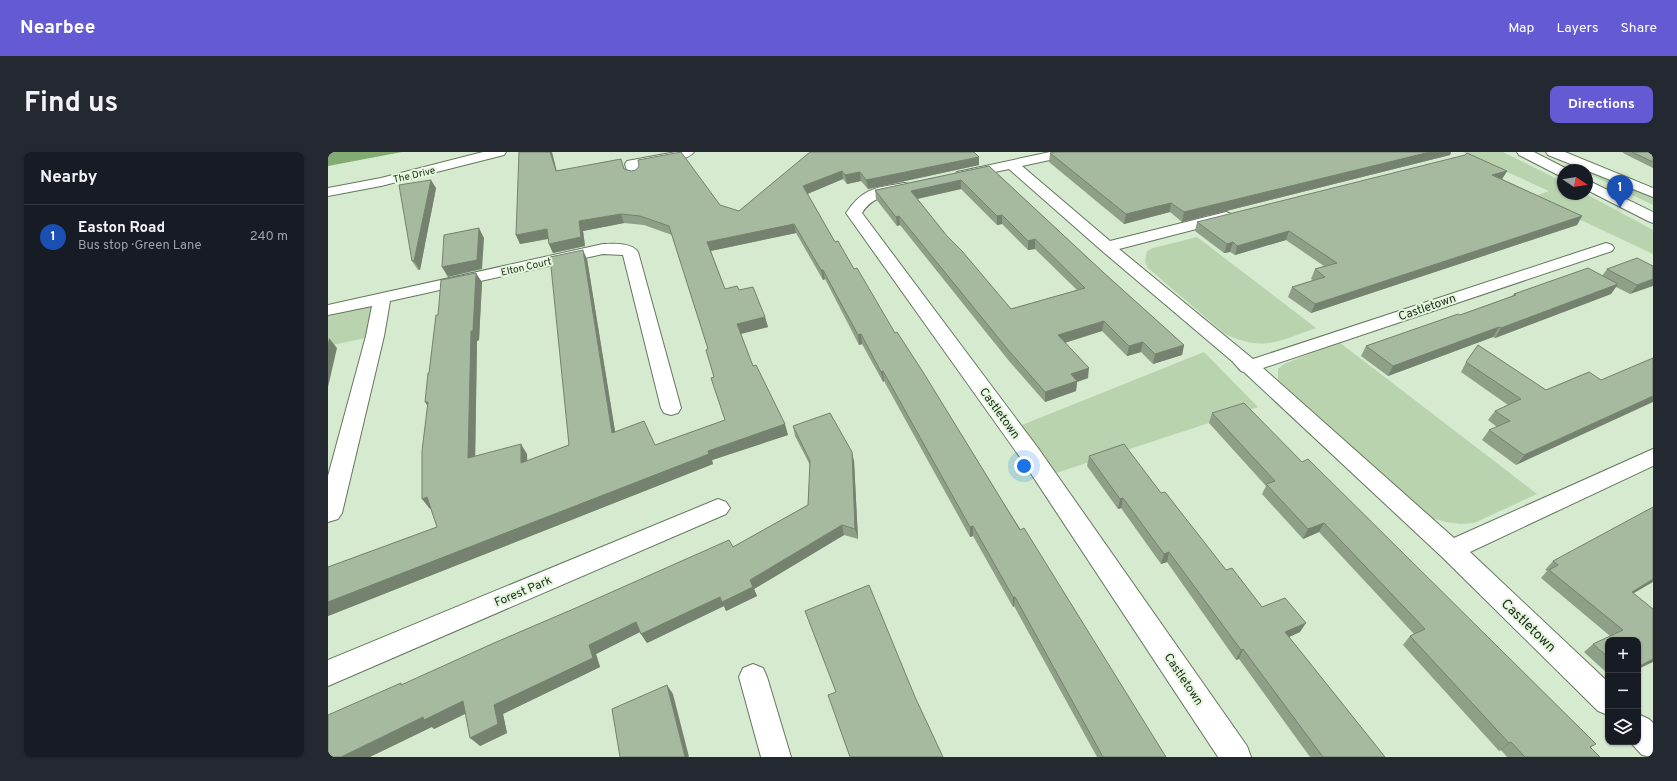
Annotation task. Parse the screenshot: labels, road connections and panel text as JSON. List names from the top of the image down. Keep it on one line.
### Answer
{"streets":{"street":["The Drive","Elton Court","Castletown","Forest Park"]},"north":"right","page":{"header":"Nearbee","nav":["Map","Layers","Share"],"title":"Find us","buttons":"Directions","heading":"Nearby","pins":"1","list":[{"mark":"1","name":"Easton Road","note":"Bus stop · Green Lane","value":"240 m"}],"map_buttons":["+","−"]}}
